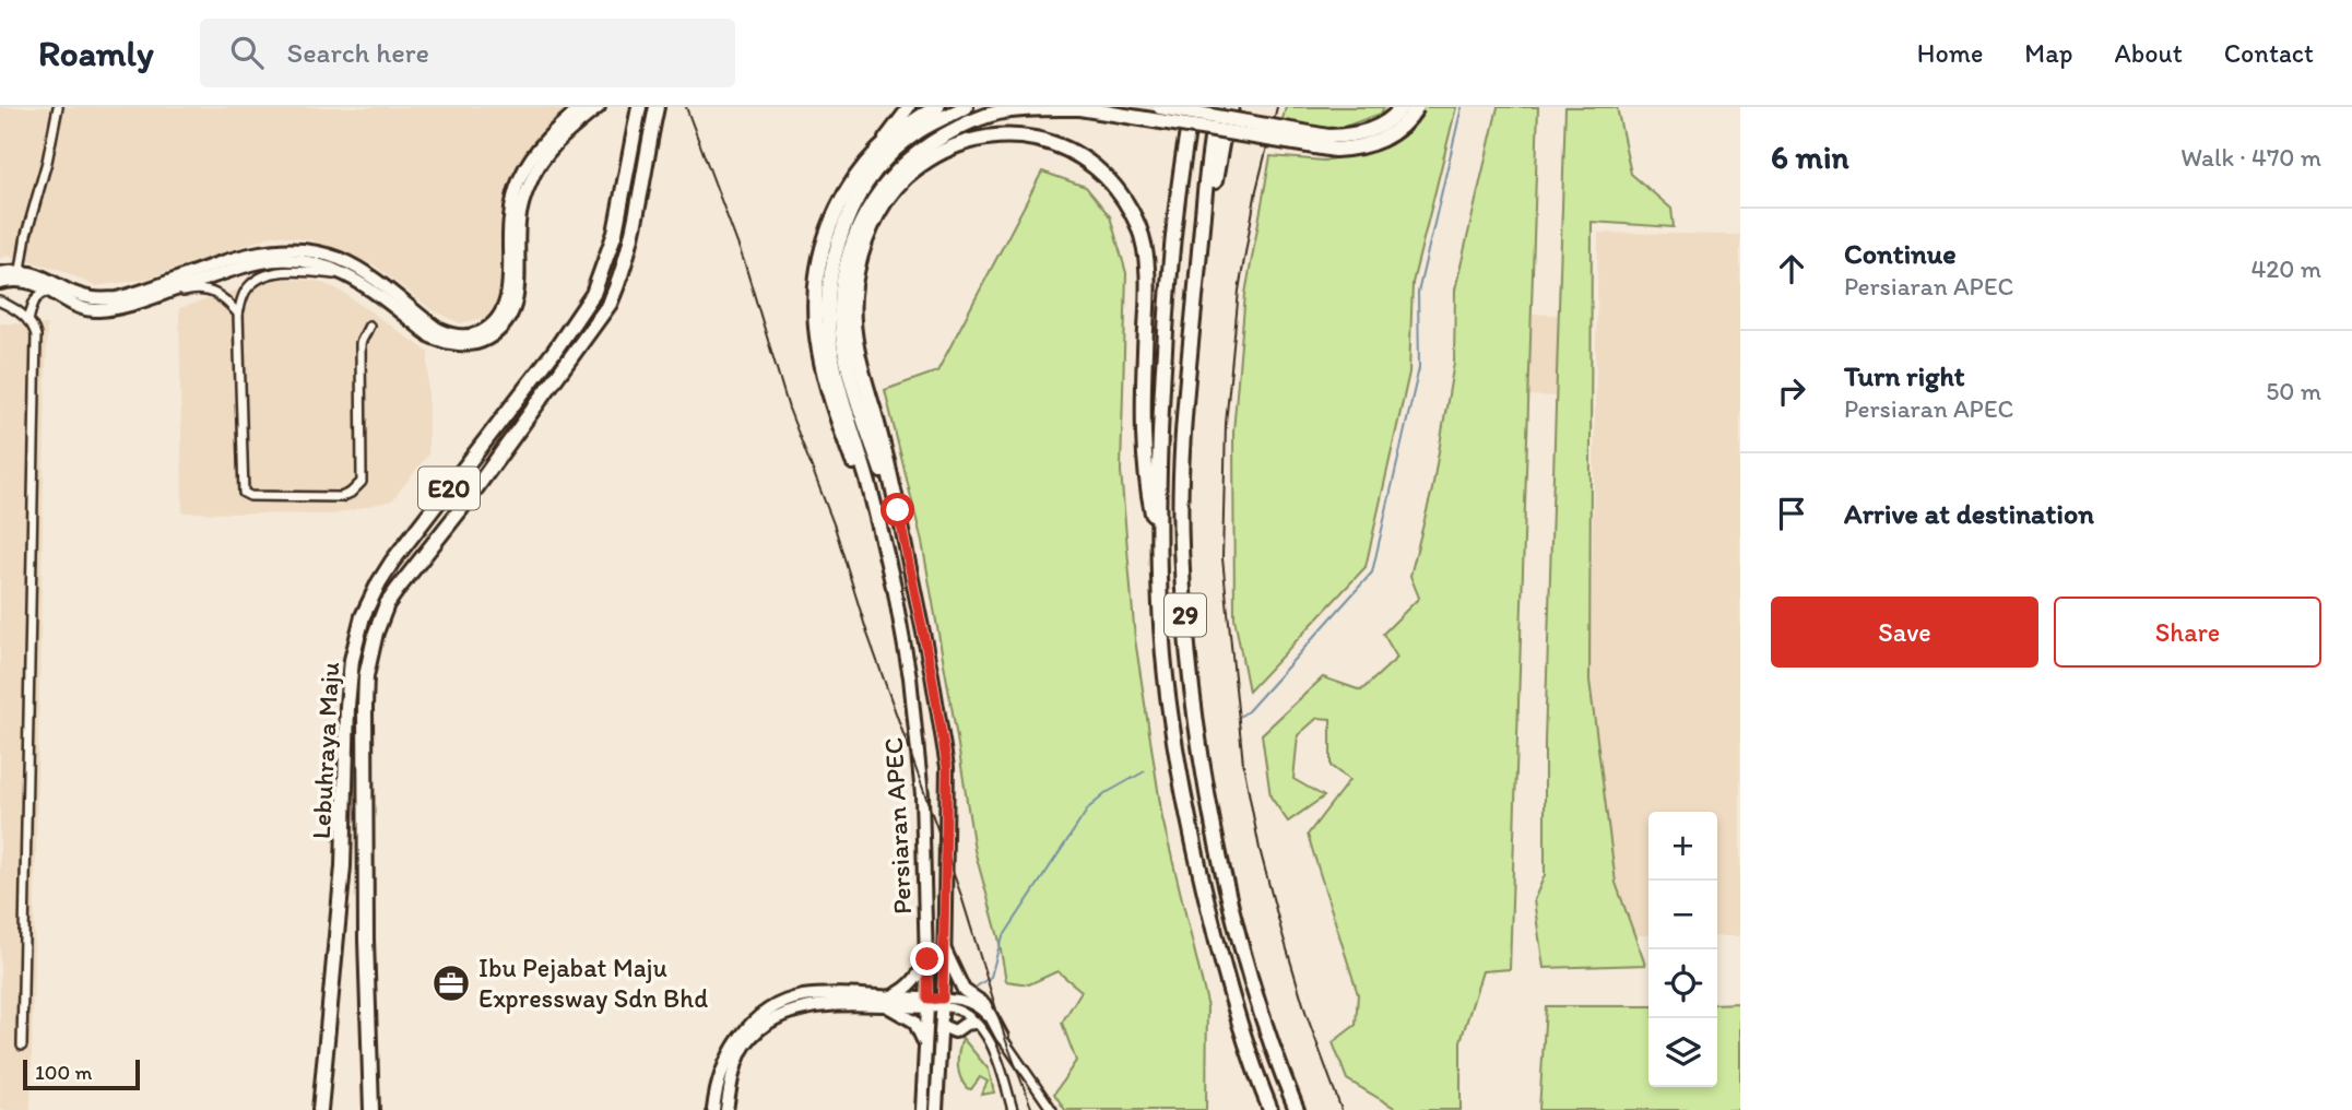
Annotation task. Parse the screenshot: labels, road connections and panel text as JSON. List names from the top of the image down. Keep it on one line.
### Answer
{"streets":{"highway":["E20","29","Lebuhraya Maju"],"main road":["Persiaran APEC"]},"places":{"office":["Ibu Pejabat Maju Expressway Sdn Bhd"]},"scale_bar":"100 m","page":{"header":"Roamly","search":"Search here","nav":["Home","Map","About","Contact"],"heading":["6 min","Walk · 470 m"],"list":[["Continue","Persiaran APEC","420 m"],["Turn right","Persiaran APEC","50 m"],"Arrive at destination"],"buttons":["Save","Share"],"map_buttons":["+","−"],"scale":"100 m"}}
